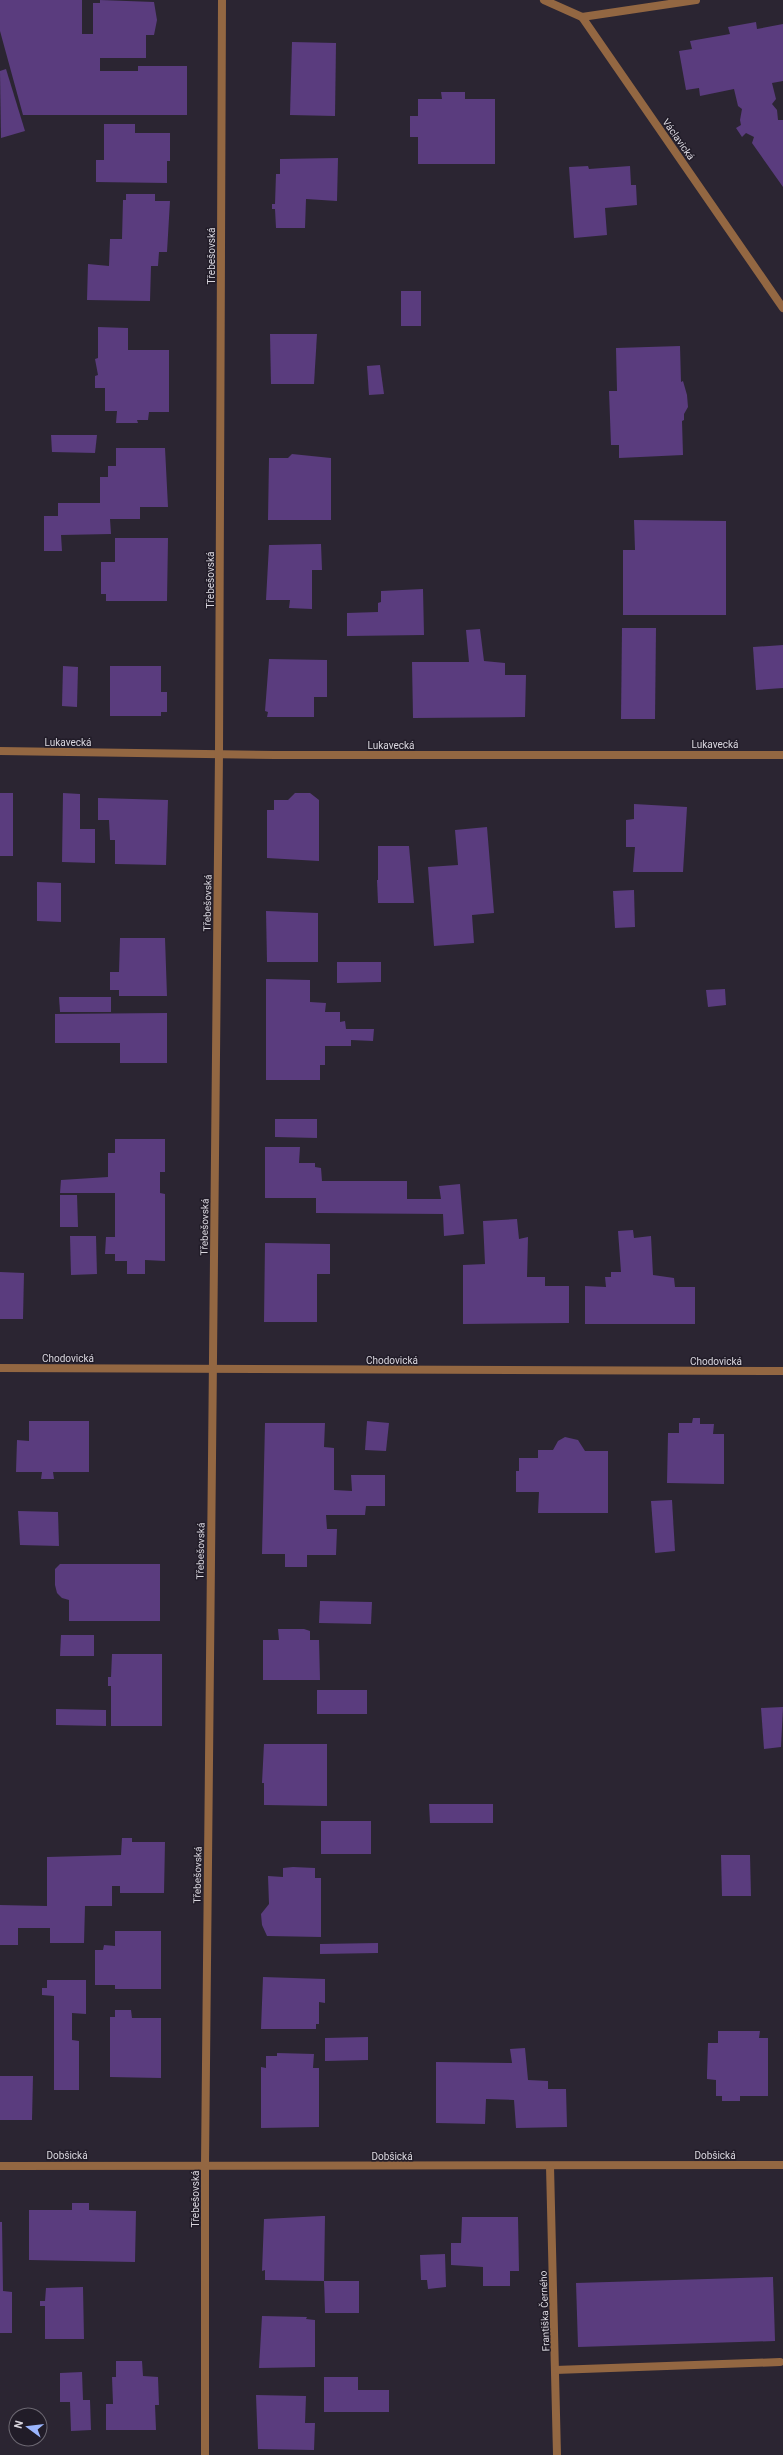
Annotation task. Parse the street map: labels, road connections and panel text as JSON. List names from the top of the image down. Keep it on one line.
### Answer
{"streets":{"street":["Václavická","Třebešovská","Lukavecká","Chodovická","Dobšická","Františka Černého"]},"crossings":[["Třebešovská","Lukavecká"],["Třebešovská","Chodovická"],["Třebešovská","Dobšická"],["Dobšická","Františka Černého"]],"north":"left"}
